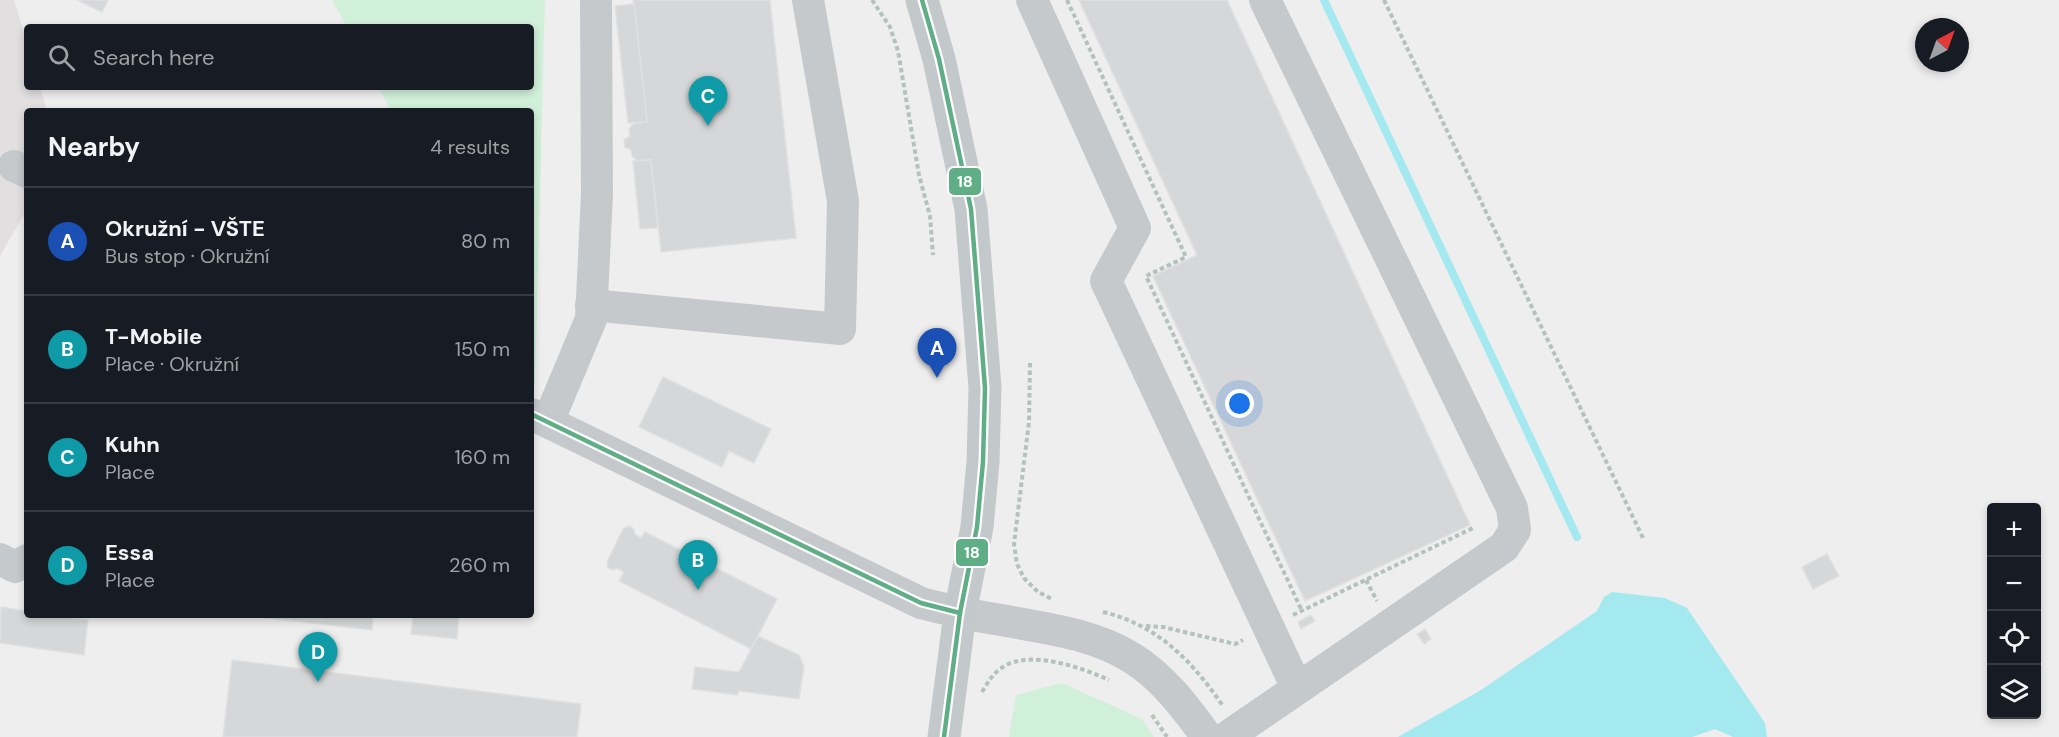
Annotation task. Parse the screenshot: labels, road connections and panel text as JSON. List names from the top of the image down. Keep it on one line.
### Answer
{"lines":["transit line 18"],"north":"top right","page":{"search":"Search here","pins":["C","A","B","D"],"heading":["Nearby","4 results"],"list":[{"mark":"A","name":"Okružní - VŠTE","note":"Bus stop · Okružní","value":"80 m"},{"mark":"B","name":"T-Mobile","note":"Place · Okružní","value":"150 m"},{"mark":"C","name":"Kuhn","note":"Place","value":"160 m"},{"mark":"D","name":"Essa","note":"Place","value":"260 m"}],"map_buttons":["+","−"]}}
